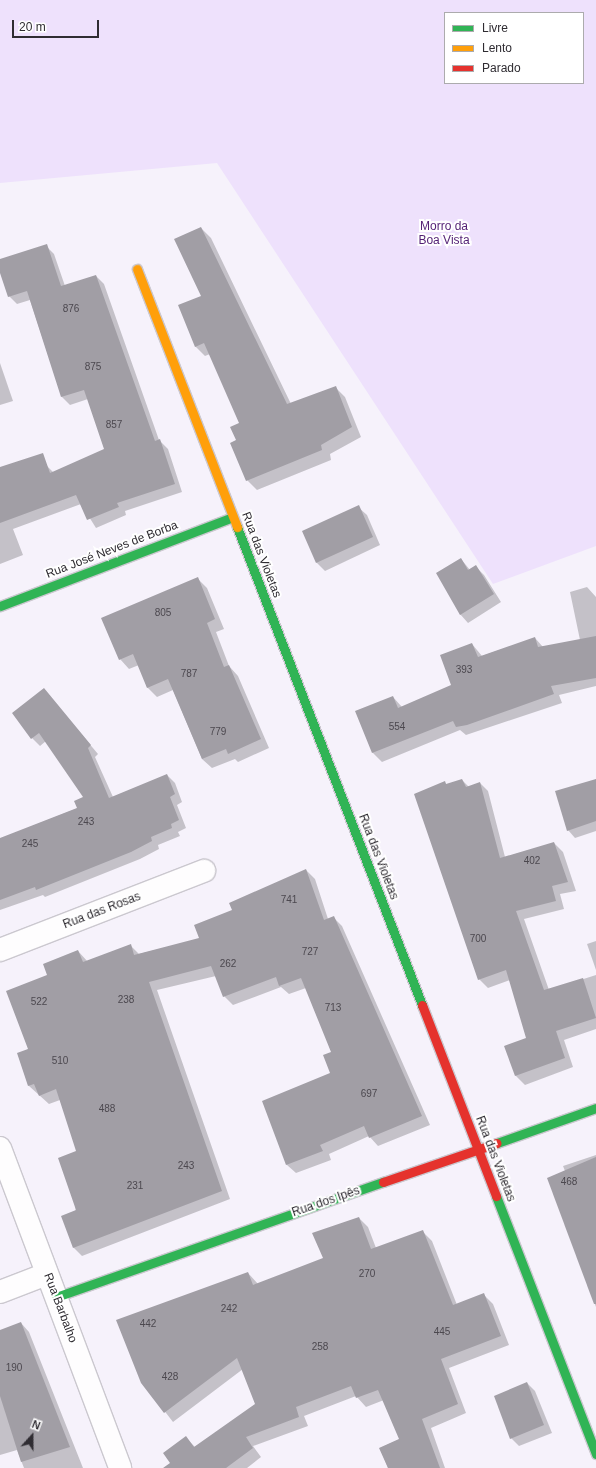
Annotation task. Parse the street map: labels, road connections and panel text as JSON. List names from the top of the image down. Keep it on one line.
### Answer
{"streets":{"street":["Rua José Neves de Borba","Rua das Violetas","Rua das Rosas","Rua dos Ipês","Rua Barbalho"]},"crossings":[["Rua José Neves de Borba","Rua das Violetas"],["Rua das Violetas","Rua dos Ipês"],["Rua dos Ipês","Rua Barbalho"]],"parks":["Morro da Boa Vista"],"house_numbers":["876","875","857","805","393","787","554","779","243","245","402","741","700","727","262","238","522","713","510","697","488","243","468","231","270","242","442","445","258","190","428"],"legend":["Livre","Lento","Parado"],"scale_bar":"20 m","north":"top"}
